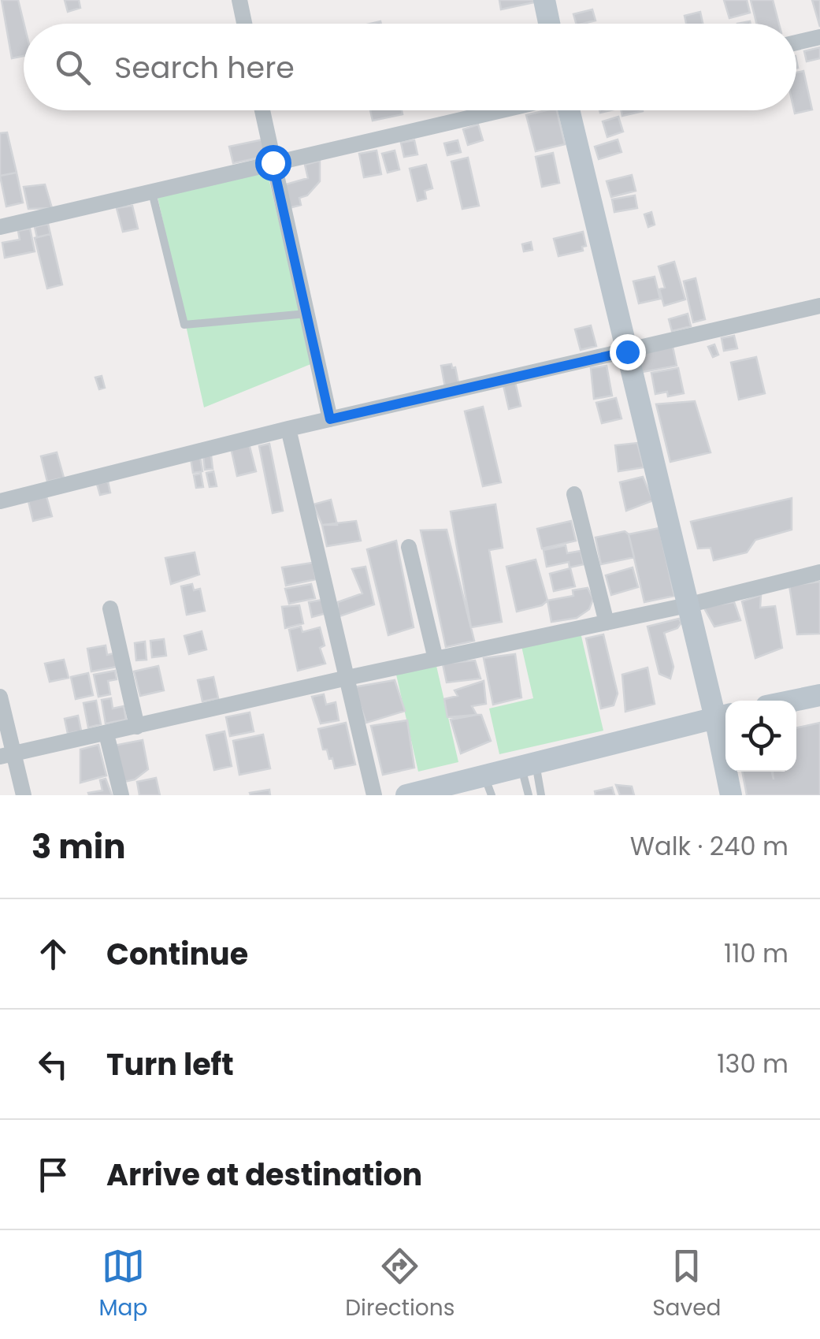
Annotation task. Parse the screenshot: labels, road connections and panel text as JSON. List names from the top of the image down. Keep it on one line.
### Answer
{"page":{"search":"Search here","heading":["3 min","Walk · 240 m"],"list":[["Continue","110 m"],["Turn left","130 m"],"Arrive at destination"],"nav":["Map","Directions","Saved"]}}
